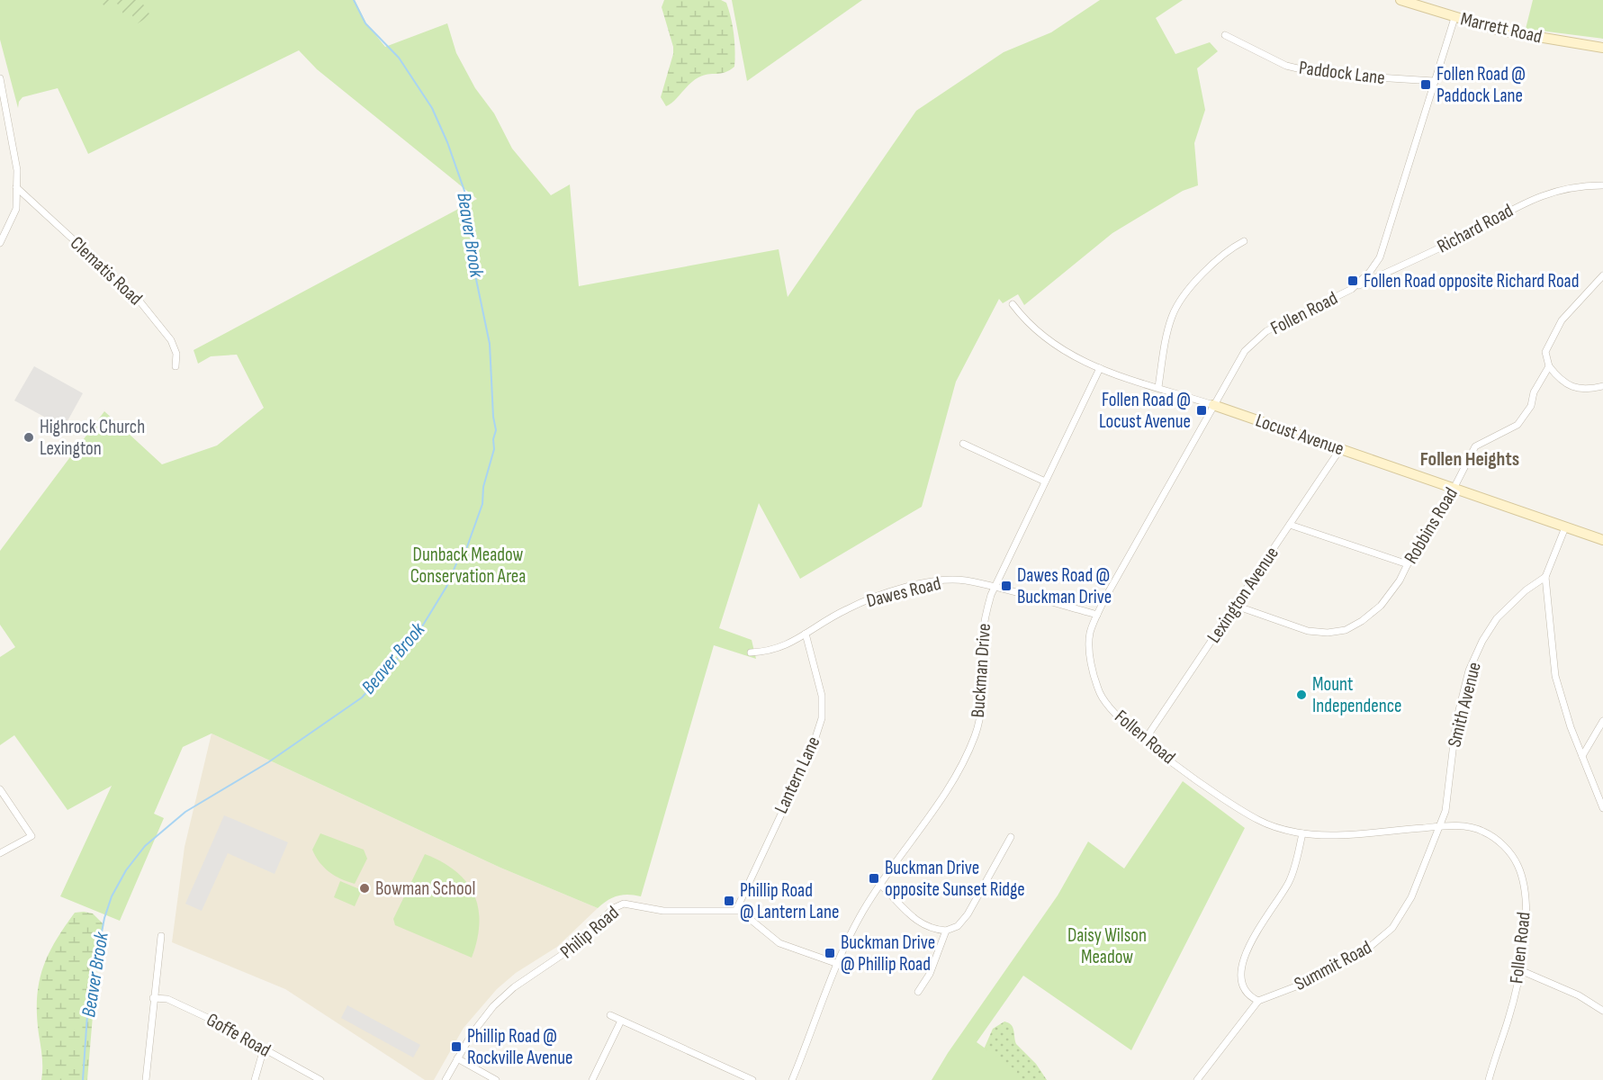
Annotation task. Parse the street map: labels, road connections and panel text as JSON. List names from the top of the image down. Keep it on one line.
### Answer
{"streets":{"street":["Marrett Road","Paddock Lane","Richard Road","Clematis Road","Follen Road","Locust Avenue","Robbins Road","Dawes Road","Lexington Avenue","Buckman Drive","Smith Avenue","Lantern Lane","Philip Road","Summit Road","Goffe Road"]},"crossings":[["Marrett Road","Follen Road"],["Paddock Lane","Follen Road"],["Richard Road","Follen Road"],["Follen Road","Locust Avenue"],["Follen Road","Dawes Road"],["Follen Road","Lexington Avenue"],["Follen Road","Smith Avenue"],["Follen Road","Summit Road"],["Locust Avenue","Robbins Road"],["Locust Avenue","Lexington Avenue"],["Locust Avenue","Buckman Drive"],["Robbins Road","Lexington Avenue"],["Dawes Road","Buckman Drive"],["Dawes Road","Lantern Lane"],["Smith Avenue","Summit Road"],["Lantern Lane","Philip Road"]],"districts":["Follen Heights"],"water":["Beaver Brook"],"parks":["Dunback Meadow Conservation Area","Daisy Wilson Meadow"],"places":{"transit":["Follen Road @ Paddock Lane","Follen Road opposite Richard Road","Follen Road @ Locust Avenue","Dawes Road @ Buckman Drive","Buckman Drive opposite Sunset Ridge","Phillip Road @ Lantern Lane","Buckman Drive @ Phillip Road","Phillip Road @ Rockville Avenue"],"other":["Highrock Church Lexington","Mount Independence","Bowman School"]}}
